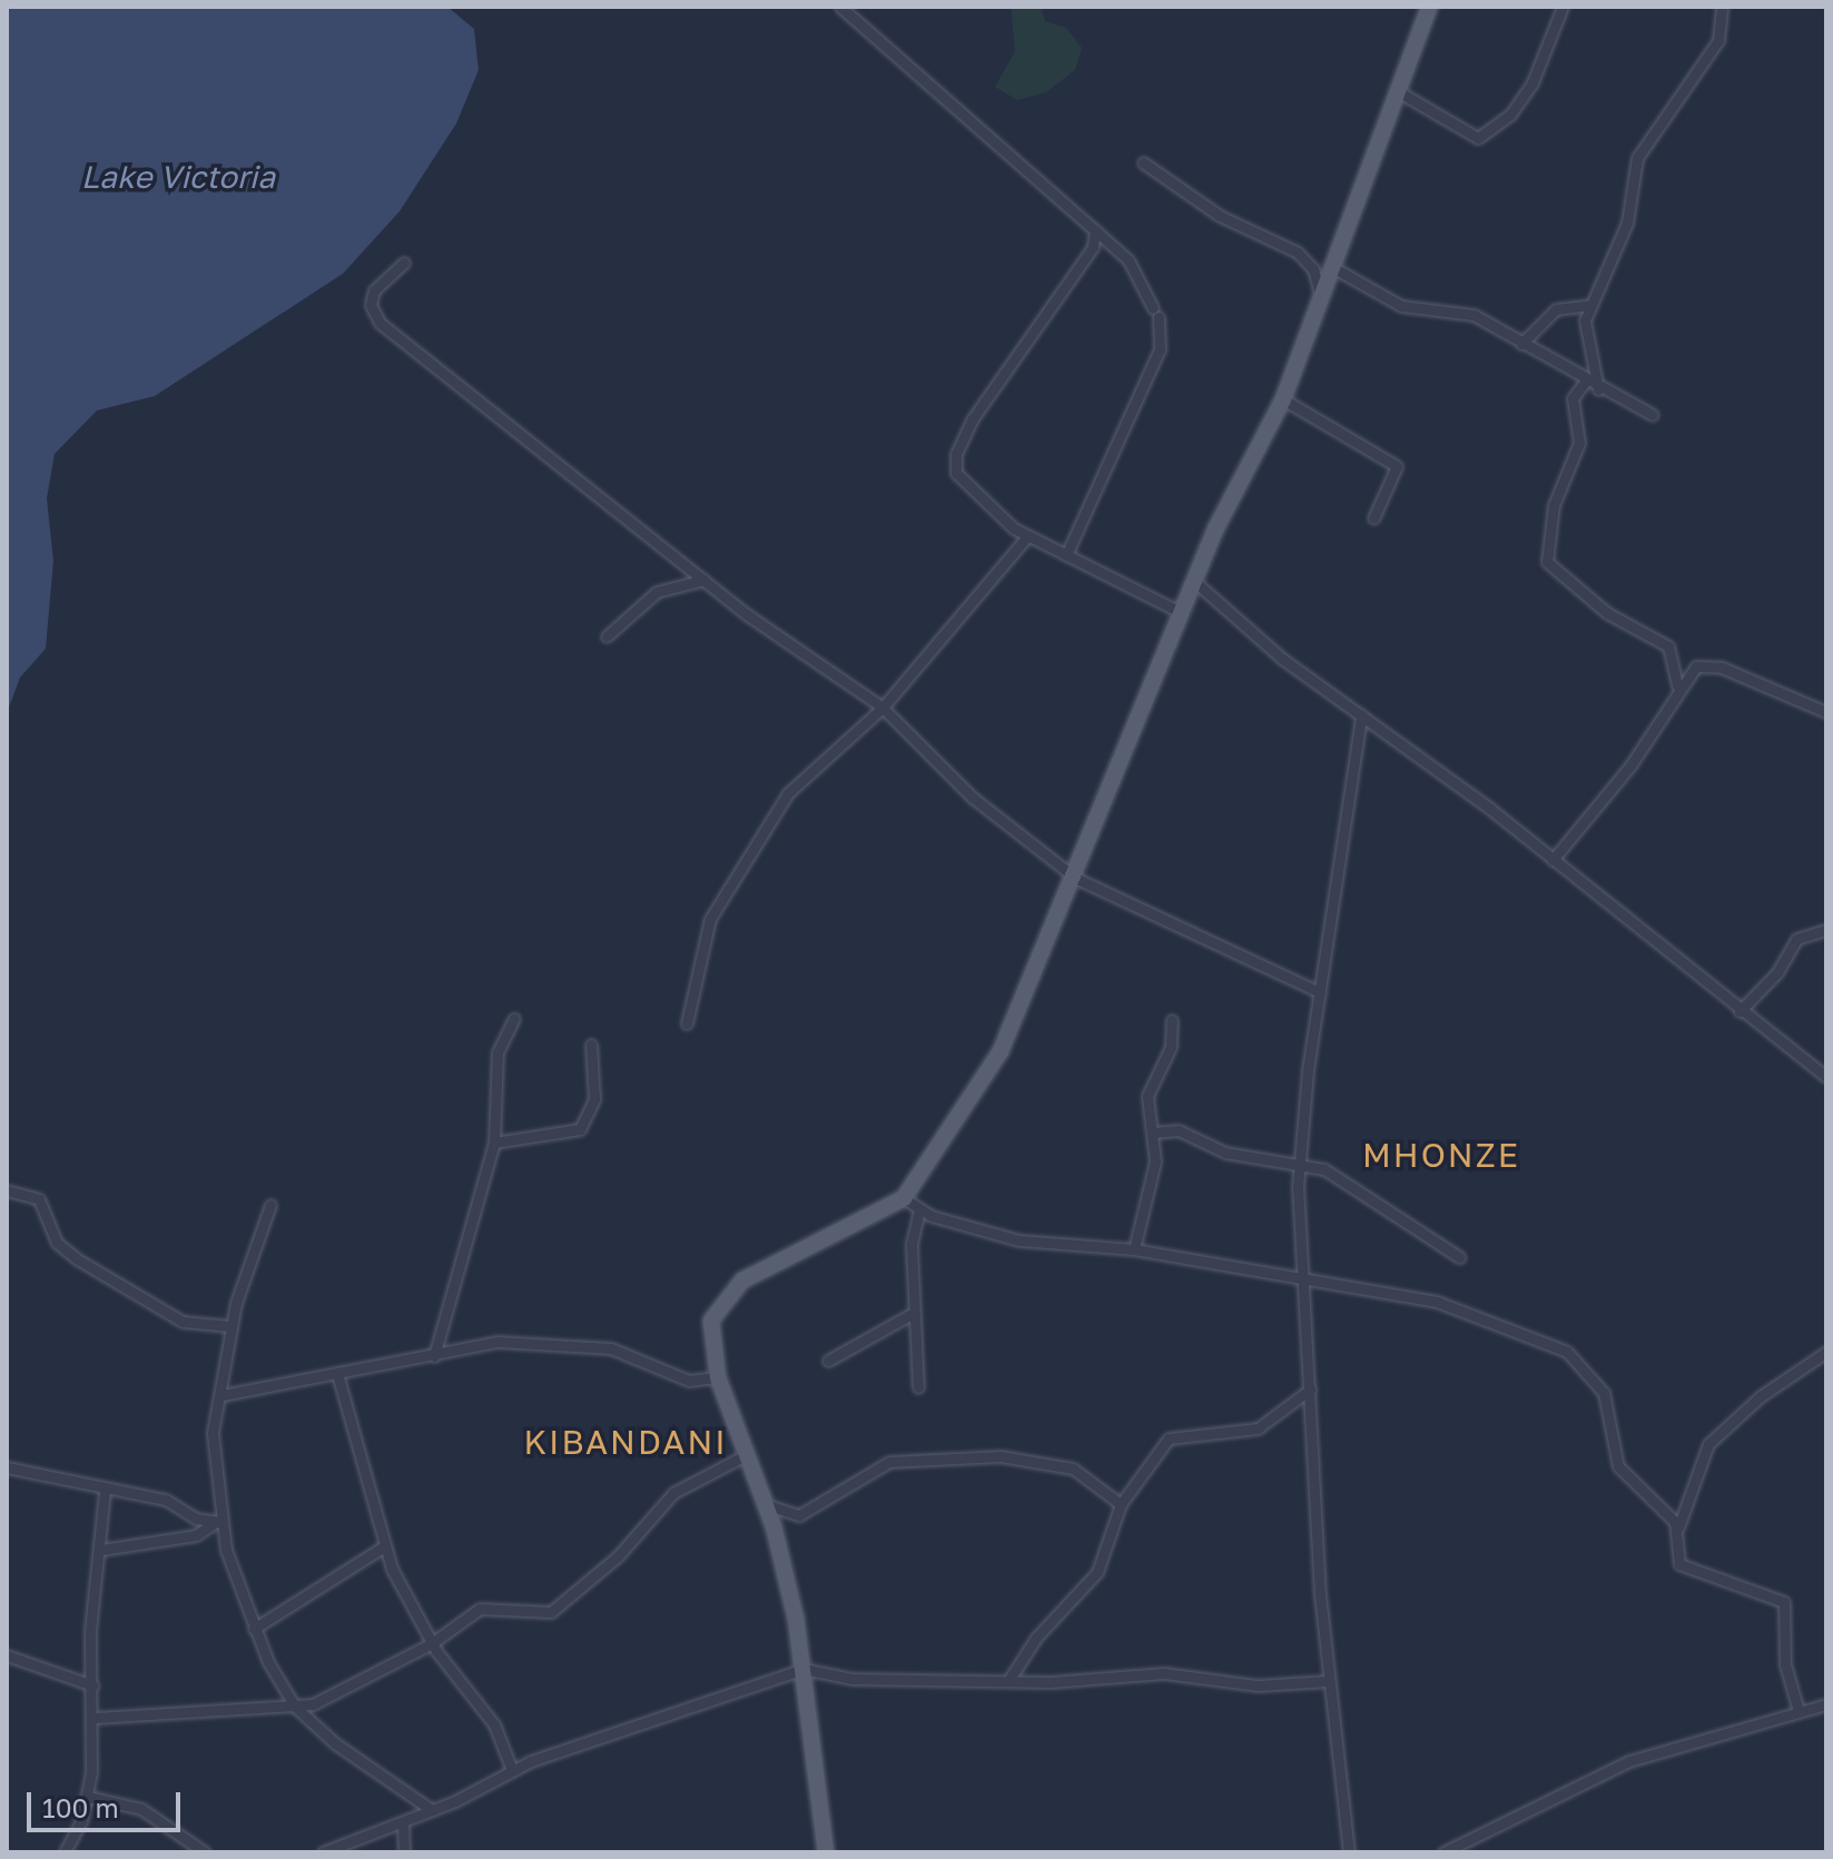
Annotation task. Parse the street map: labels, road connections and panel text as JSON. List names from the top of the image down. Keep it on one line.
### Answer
{"districts":["MHONZE","KIBANDANI"],"water":["Lake Victoria"],"scale_bar":"100 m"}
